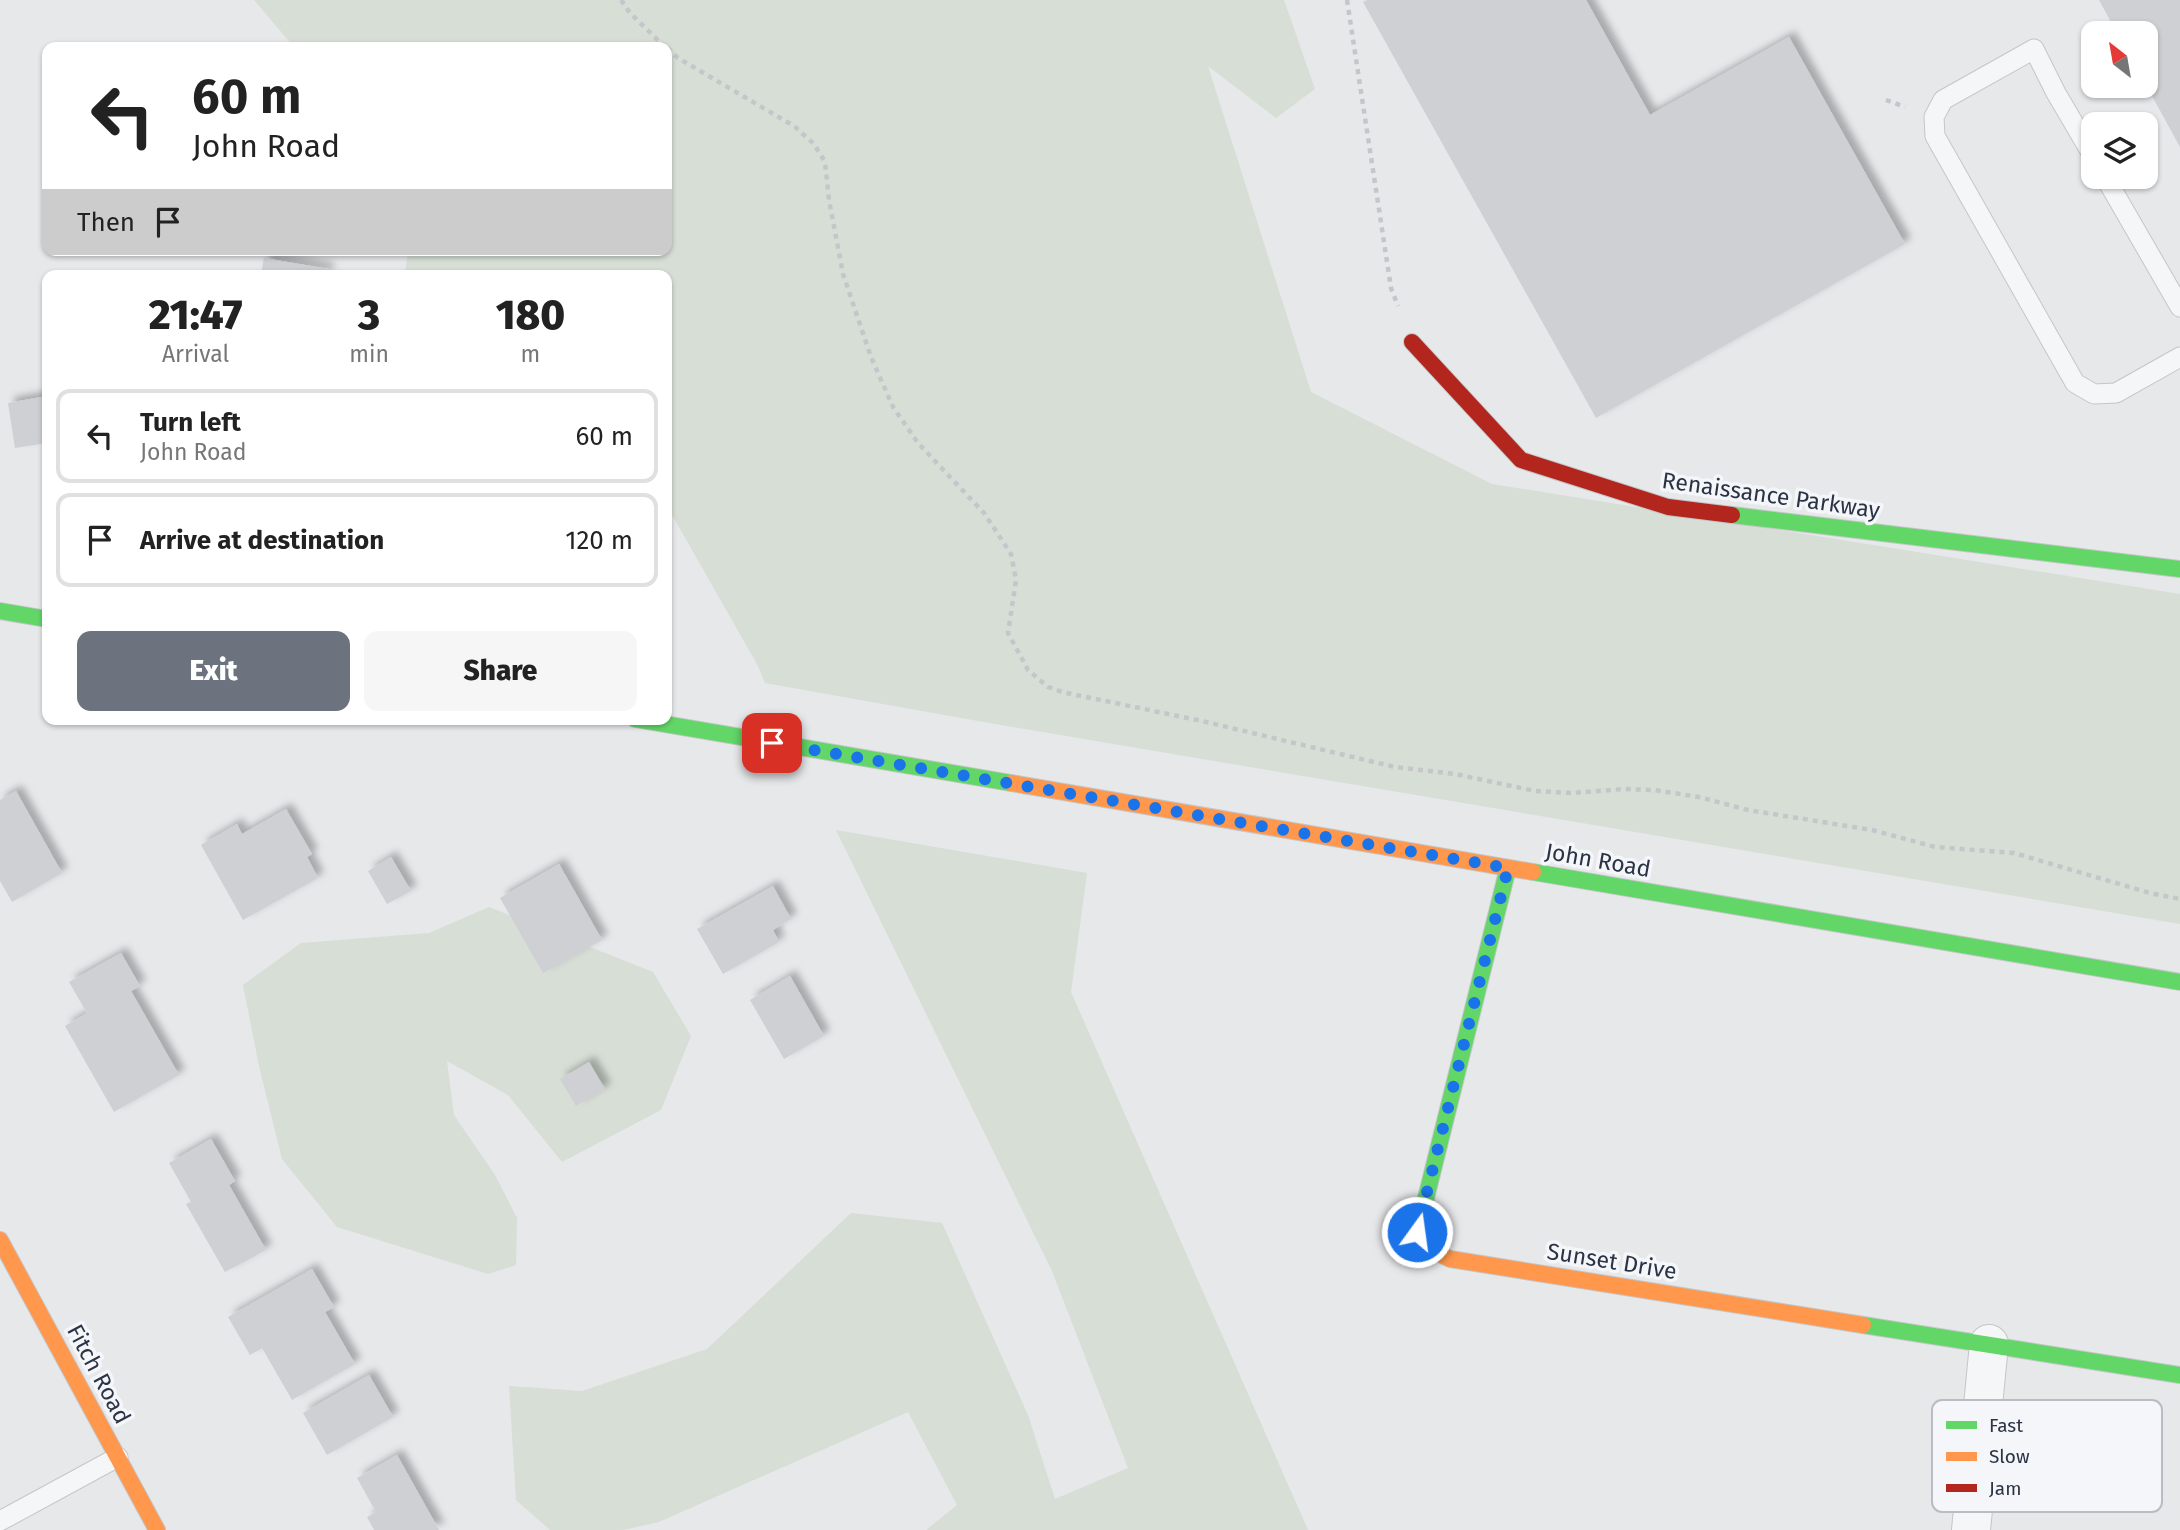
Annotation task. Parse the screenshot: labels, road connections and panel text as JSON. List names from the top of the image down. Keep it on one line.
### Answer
{"streets":{"street":["Renaissance Parkway","John Road","Sunset Drive","Fitch Road"]},"crossings":[["John Road","Sunset Drive"]],"legend":["Fast","Slow","Jam"],"north":"top left","page":{"turn":["60 m","John Road"],"then":"Then","eta":["21:47","Arrival","3","min","180","m"],"list":[{"name":"Turn left","note":"John Road","value":"60 m"},{"name":"Arrive at destination","value":"120 m"}],"buttons":["Exit","Share"]}}
